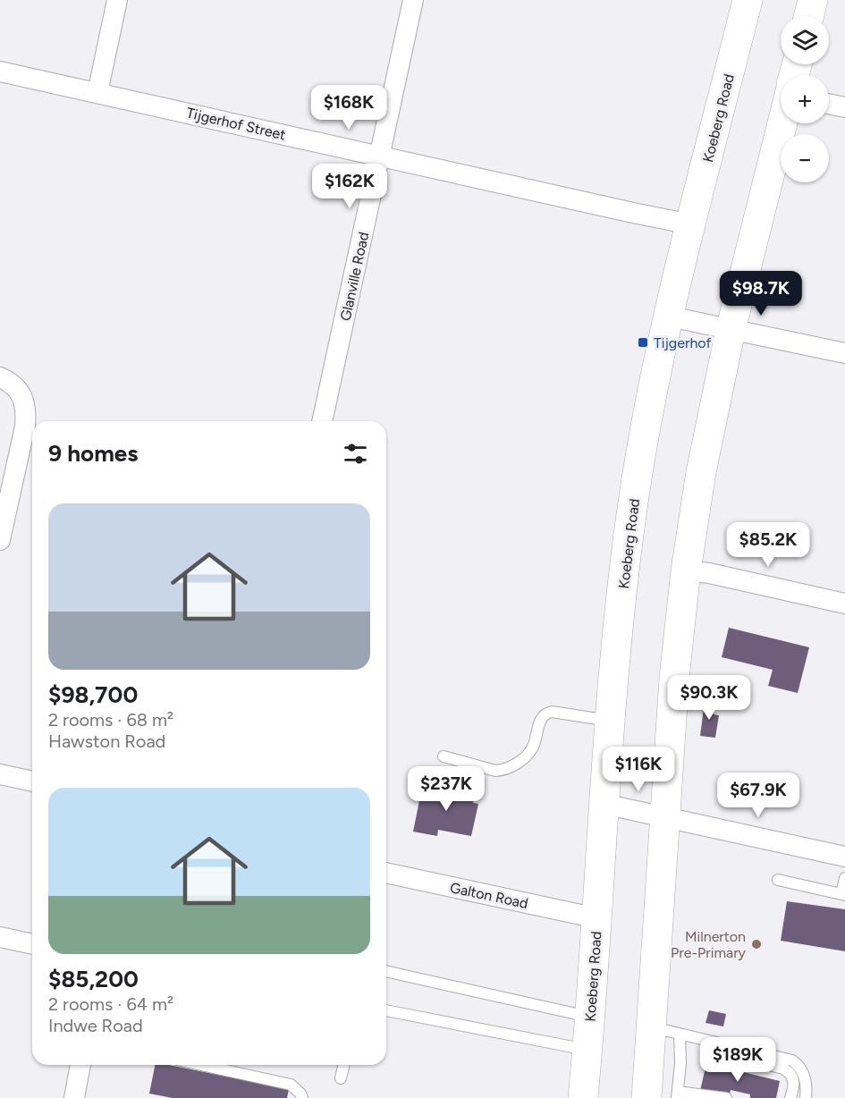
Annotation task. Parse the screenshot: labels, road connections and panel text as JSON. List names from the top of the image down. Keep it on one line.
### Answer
{"streets":{"main road":["Koeberg Road"],"street":["Tijgerhof Street","Glanville Road","Galton Road"]},"crossings":[["Koeberg Road","Tijgerhof Street"],["Koeberg Road","Galton Road"],["Tijgerhof Street","Glanville Road"]],"places":{"transit":["Tijgerhof"],"other":["Milnerton Pre-Primary"]},"page":{"map_buttons":["+","−"],"price":["$168K","$162K","$98.7K","$85.2K","$90.3K","$116K","$237K","$67.9K","$189K"],"heading":"9 homes","list":[{"name":"$98,700","note":"2 rooms · 68 m² · Hawston Road"},{"name":"$85,200","note":"2 rooms · 64 m² · Indwe Road"}]}}
